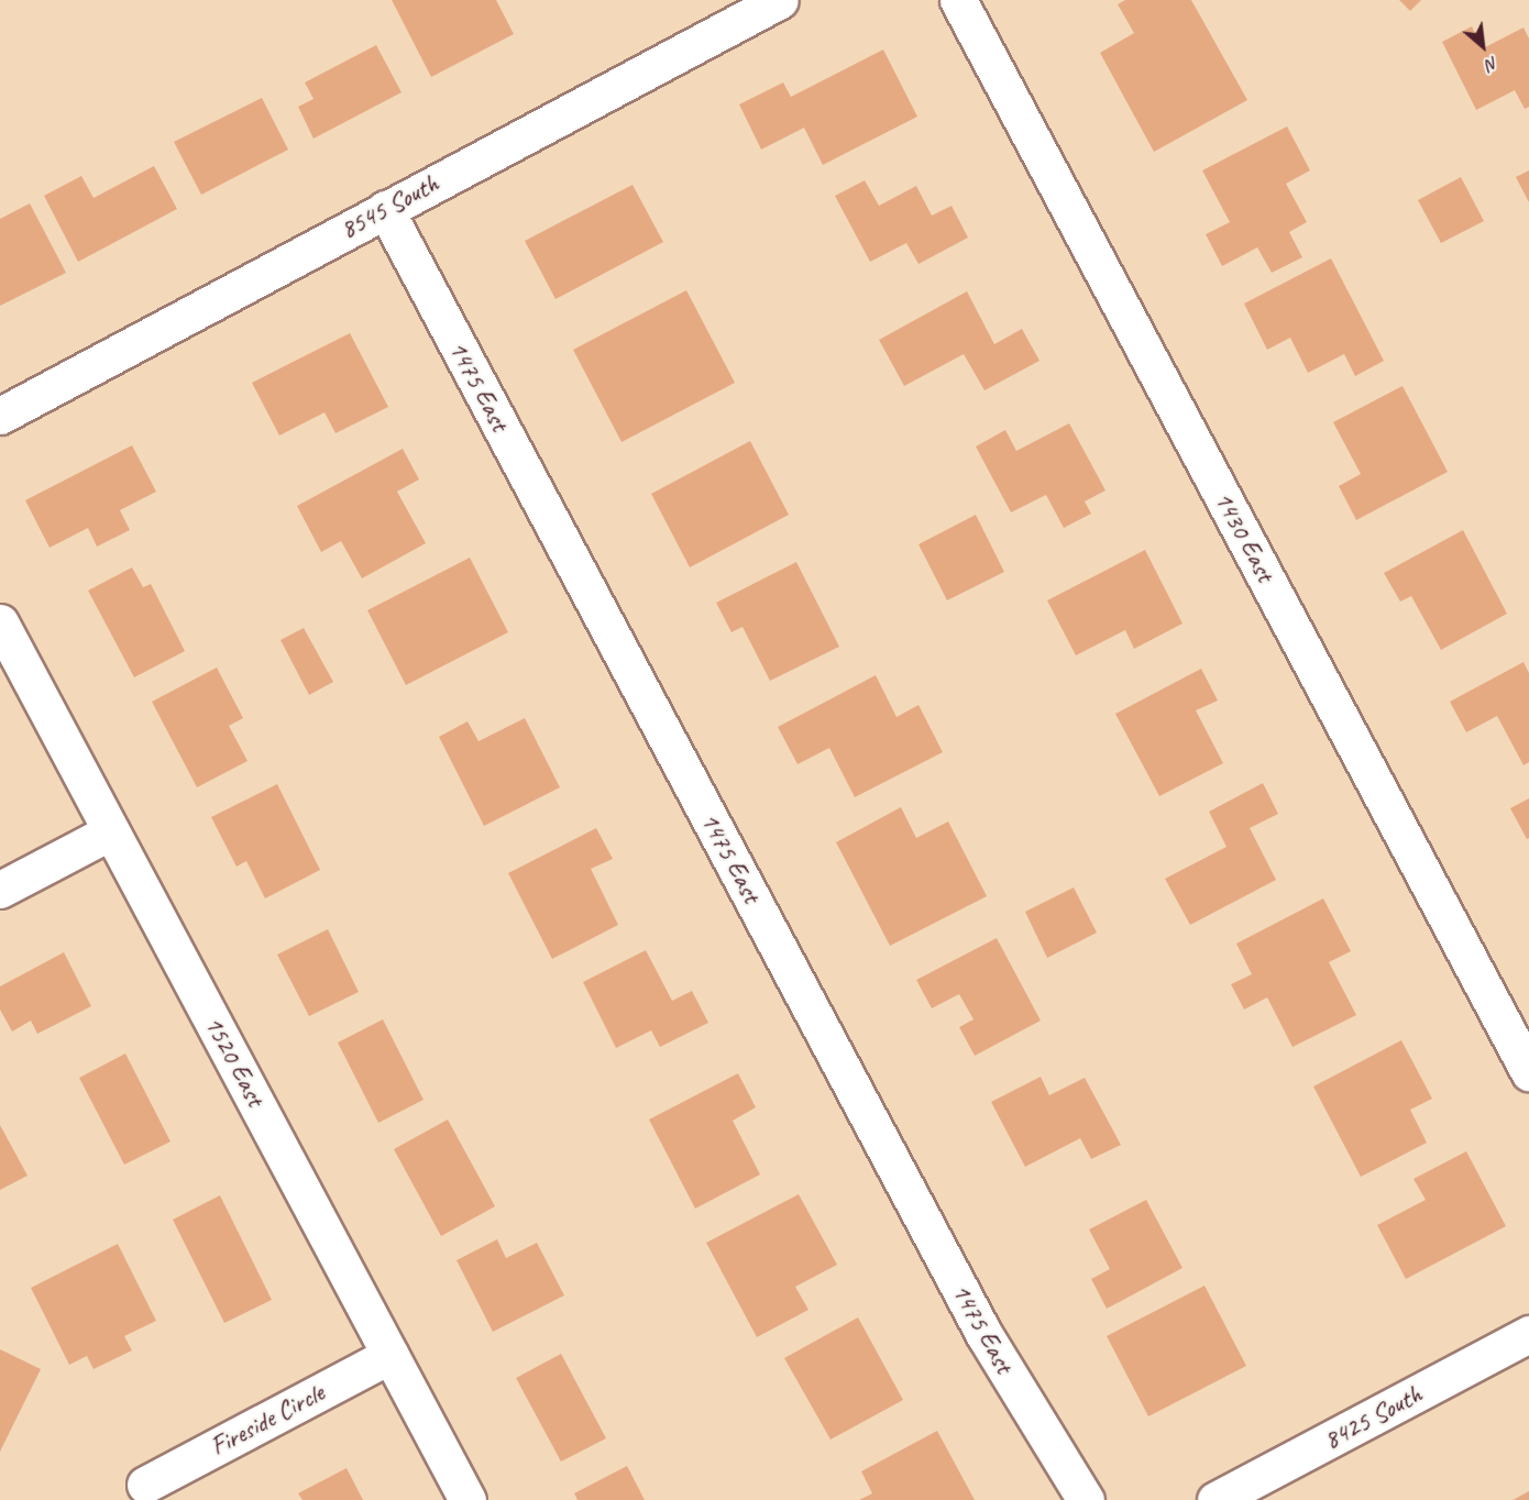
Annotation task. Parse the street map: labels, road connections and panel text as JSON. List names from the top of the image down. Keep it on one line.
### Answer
{"streets":{"street":["8545 South","1475 East","1430 East","1520 East","8425 South","Fireside Circle"]},"crossings":[["8545 South","1475 East"],["1520 East","Fireside Circle"]],"north":"bottom right"}
